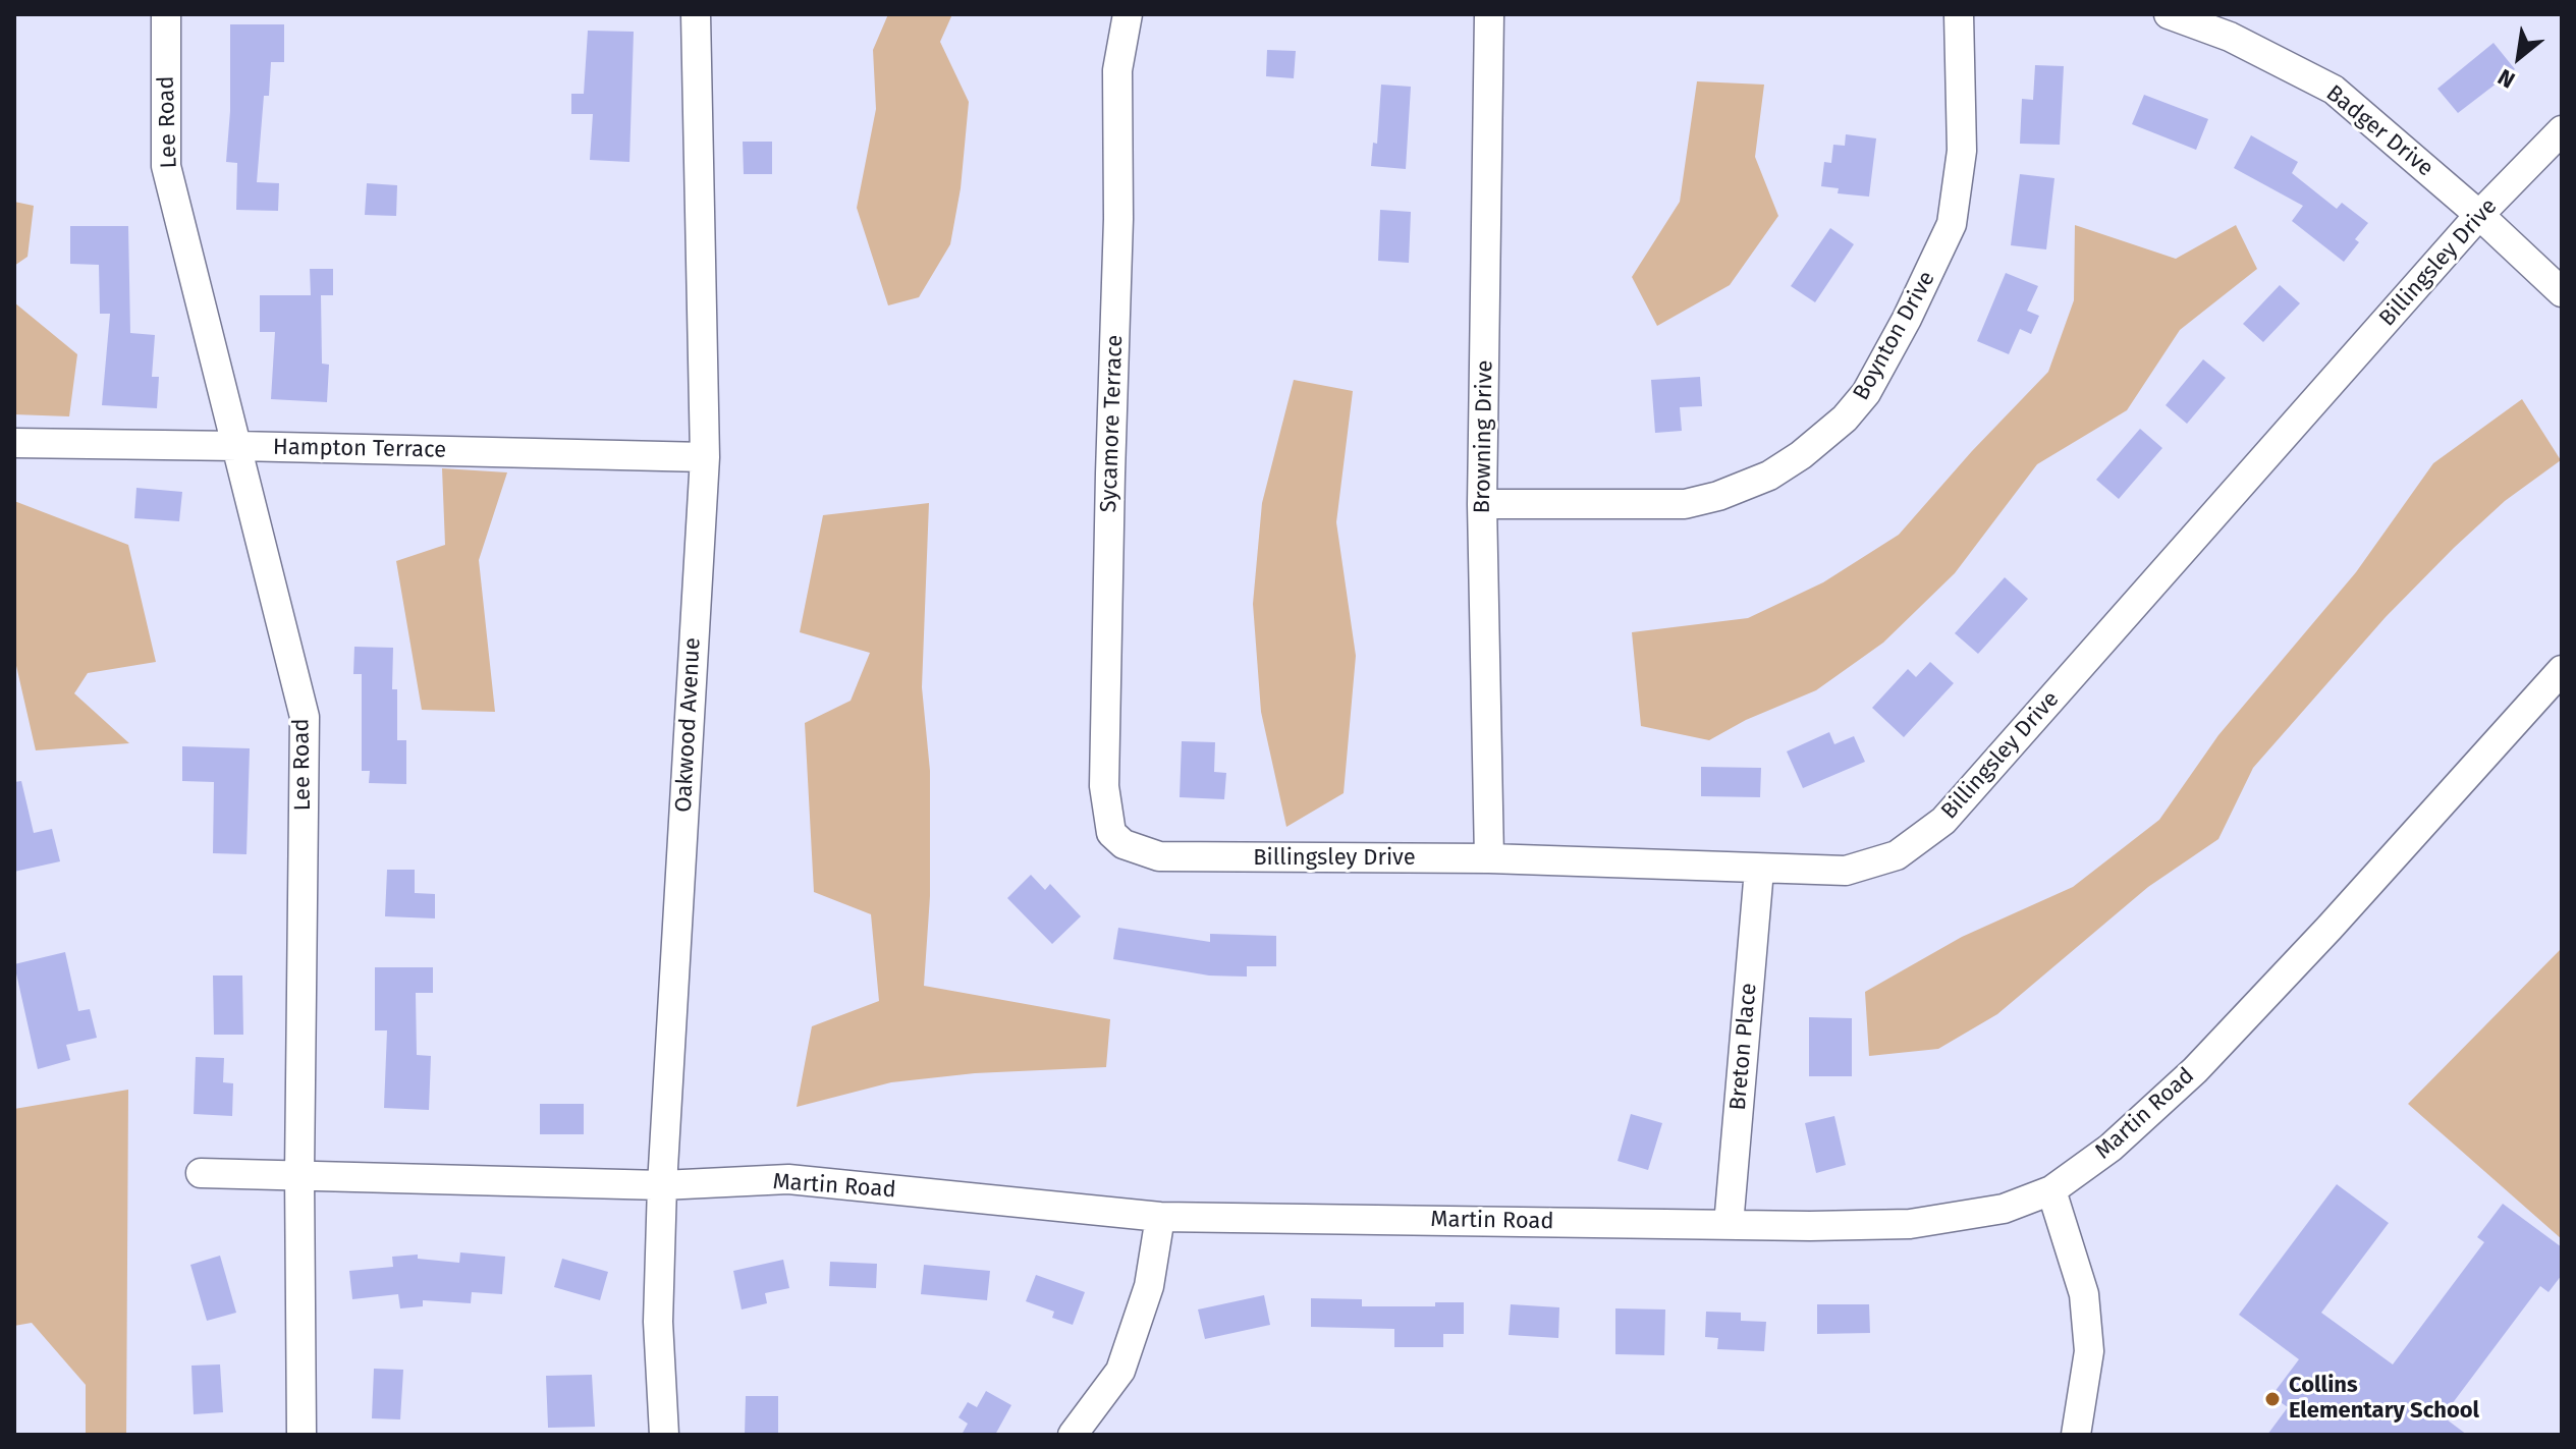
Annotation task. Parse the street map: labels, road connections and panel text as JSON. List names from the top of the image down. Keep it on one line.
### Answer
{"streets":{"street":["Lee Road","Badger Drive","Billingsley Drive","Boynton Drive","Sycamore Terrace","Browning Drive","Hampton Terrace","Oakwood Avenue","Breton Place","Martin Road"]},"crossings":[["Lee Road","Hampton Terrace"],["Lee Road","Martin Road"],["Badger Drive","Billingsley Drive"],["Billingsley Drive","Sycamore Terrace"],["Billingsley Drive","Browning Drive"],["Billingsley Drive","Breton Place"],["Boynton Drive","Browning Drive"],["Hampton Terrace","Oakwood Avenue"],["Oakwood Avenue","Martin Road"],["Breton Place","Martin Road"]],"places":["Collins Elementary School"],"north":"bottom left"}
